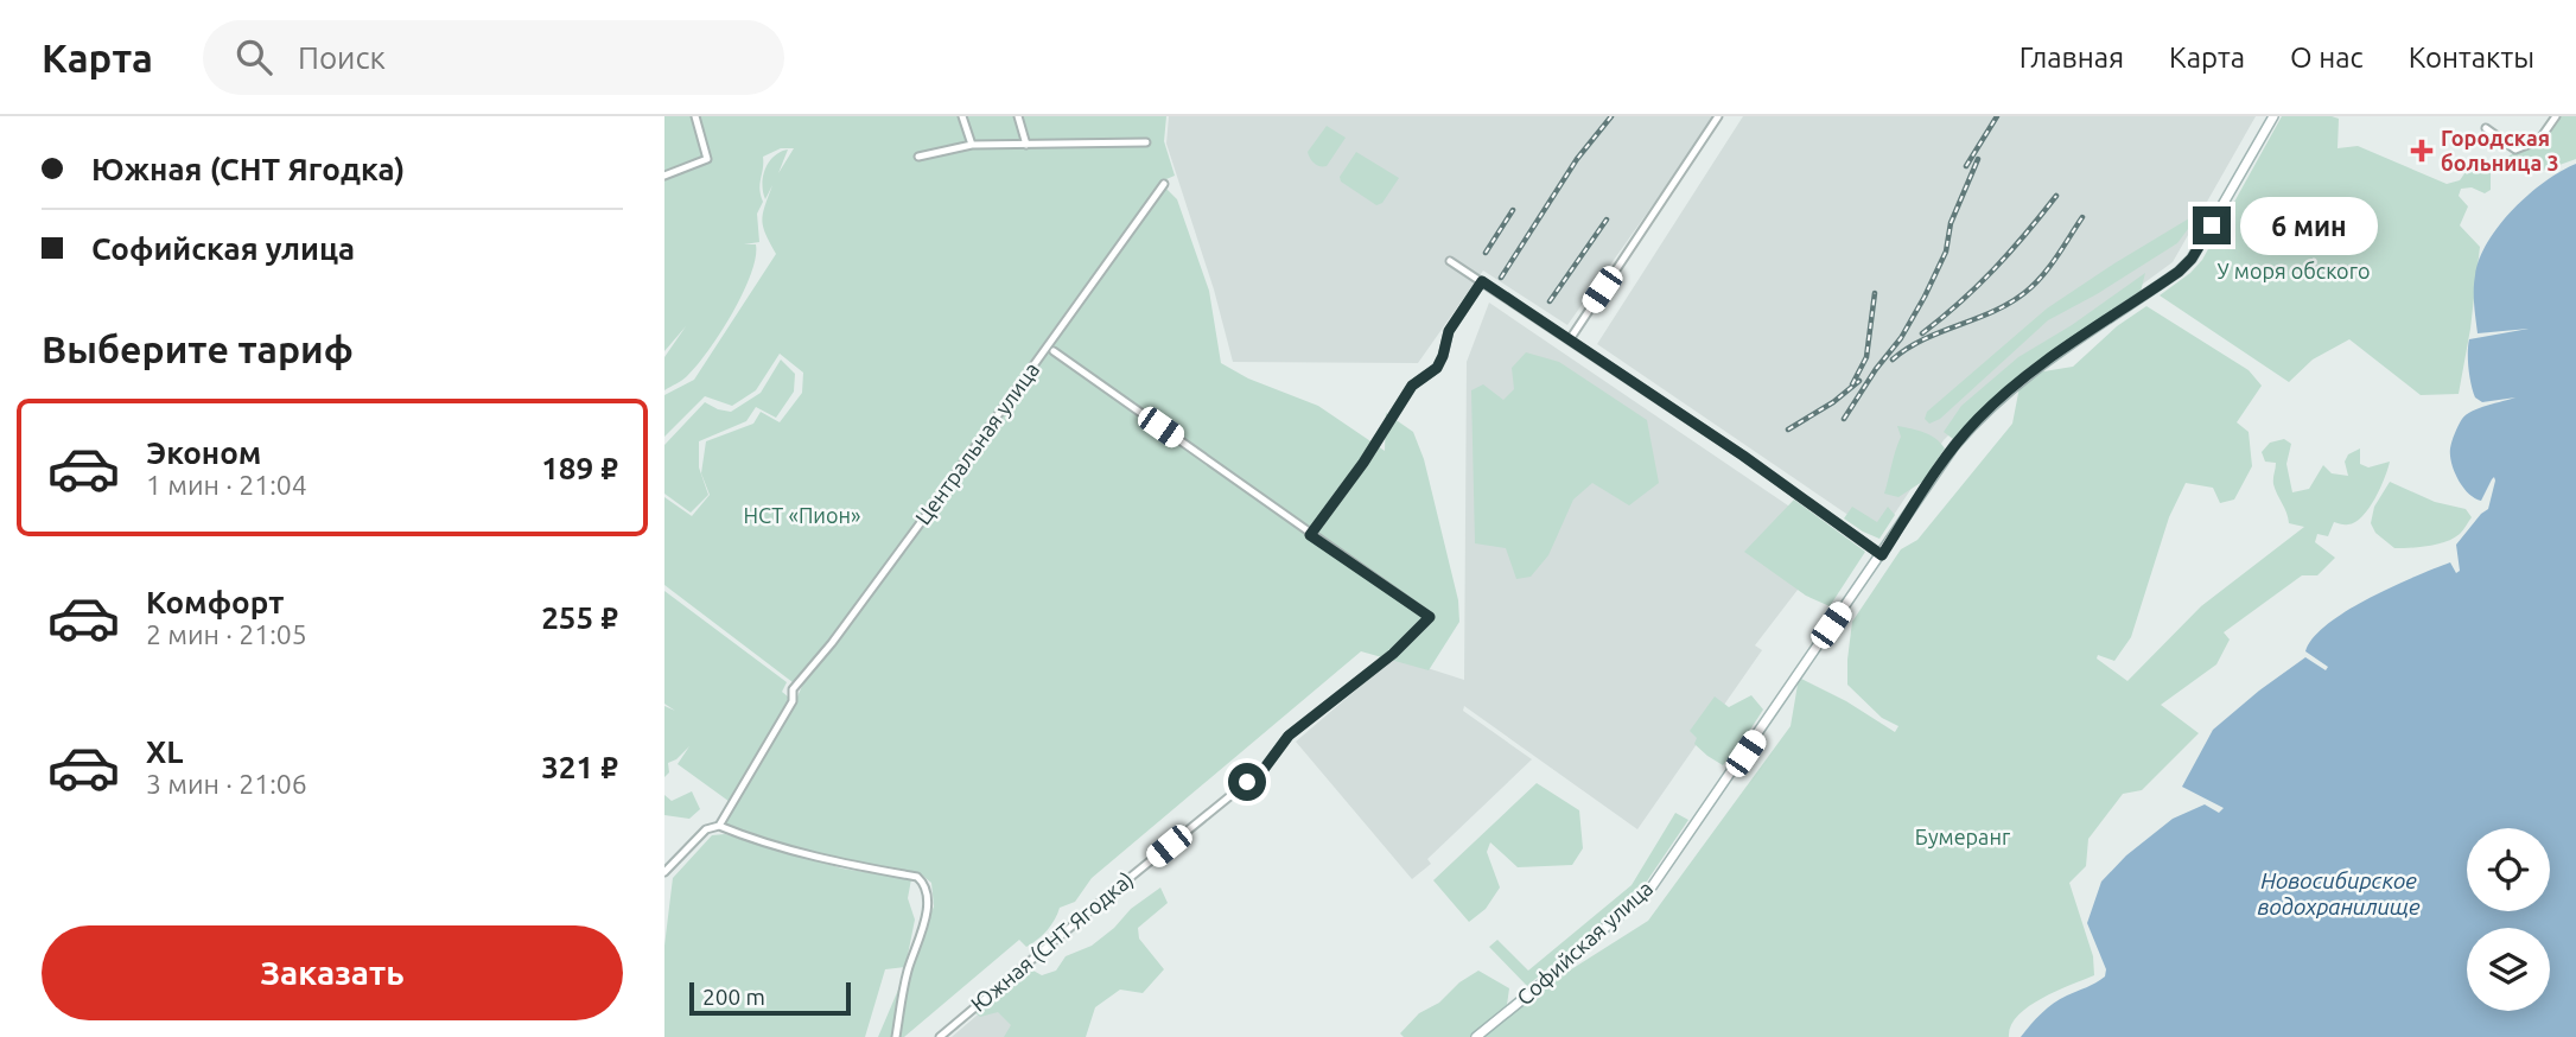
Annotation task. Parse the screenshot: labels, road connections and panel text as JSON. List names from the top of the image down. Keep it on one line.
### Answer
{"streets":{"main road":["Софийская улица"],"street":["Центральная улица","Южная (СНТ Ягодка)"]},"water":["Новосибирское водохранилище"],"parks":["У моря обского","НСТ «Пион»","Бумеранг"],"places":{"health":["Городская больница 3"]},"scale_bar":"200 m","page":{"header":"Карта","search":"Поиск","nav":["Главная","Карта","О нас","Контакты"],"banner":["Южная (СНТ Ягодка)","Софийская улица"],"bubble":"6 мин","heading":"Выберите тариф","list":[{"name":"Эконом","note":"1 мин · 21:04","value":"189 ₽"},{"name":"Комфорт","note":"2 мин · 21:05","value":"255 ₽"},{"name":"XL","note":"3 мин · 21:06","value":"321 ₽"}],"buttons":"Заказать","scale":"200 m"}}
